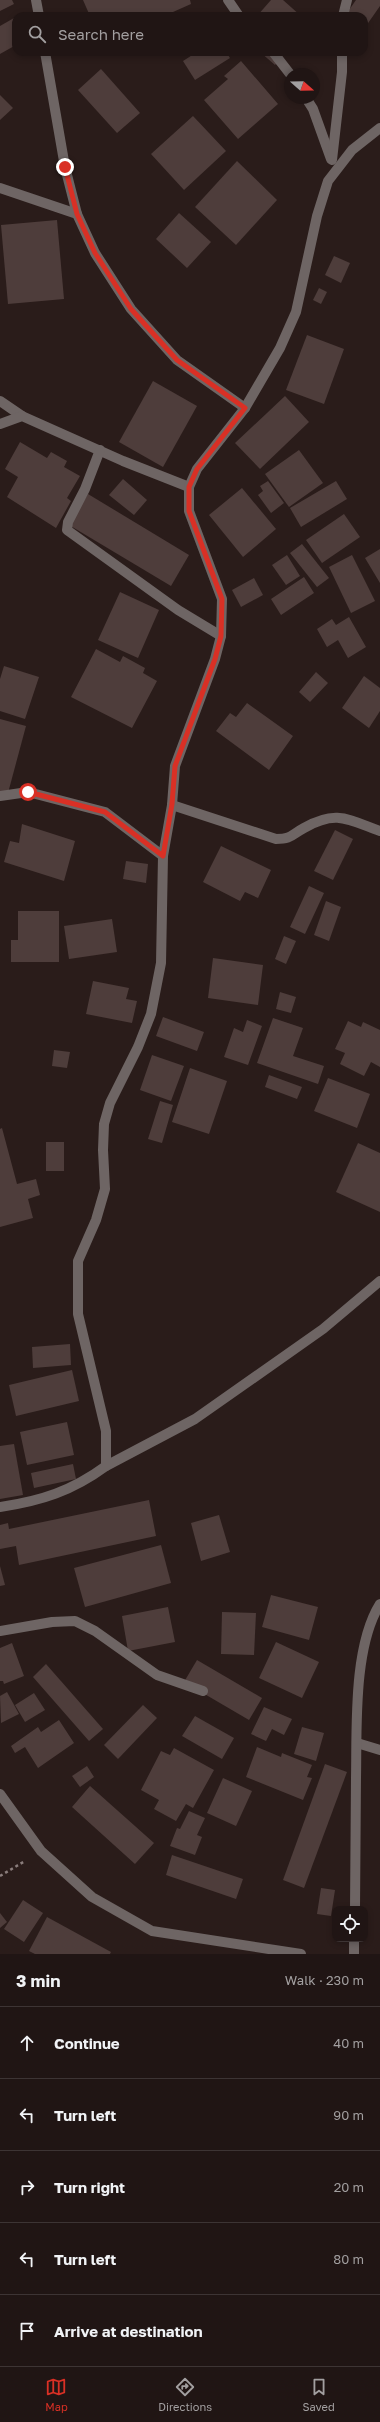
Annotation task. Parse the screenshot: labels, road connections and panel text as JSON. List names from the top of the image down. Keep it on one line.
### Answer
{"north":"right","page":{"search":"Search here","heading":["3 min","Walk · 230 m"],"list":[["Continue","40 m"],["Turn left","90 m"],["Turn right","20 m"],["Turn left","80 m"],"Arrive at destination"],"nav":["Map","Directions","Saved"]}}
